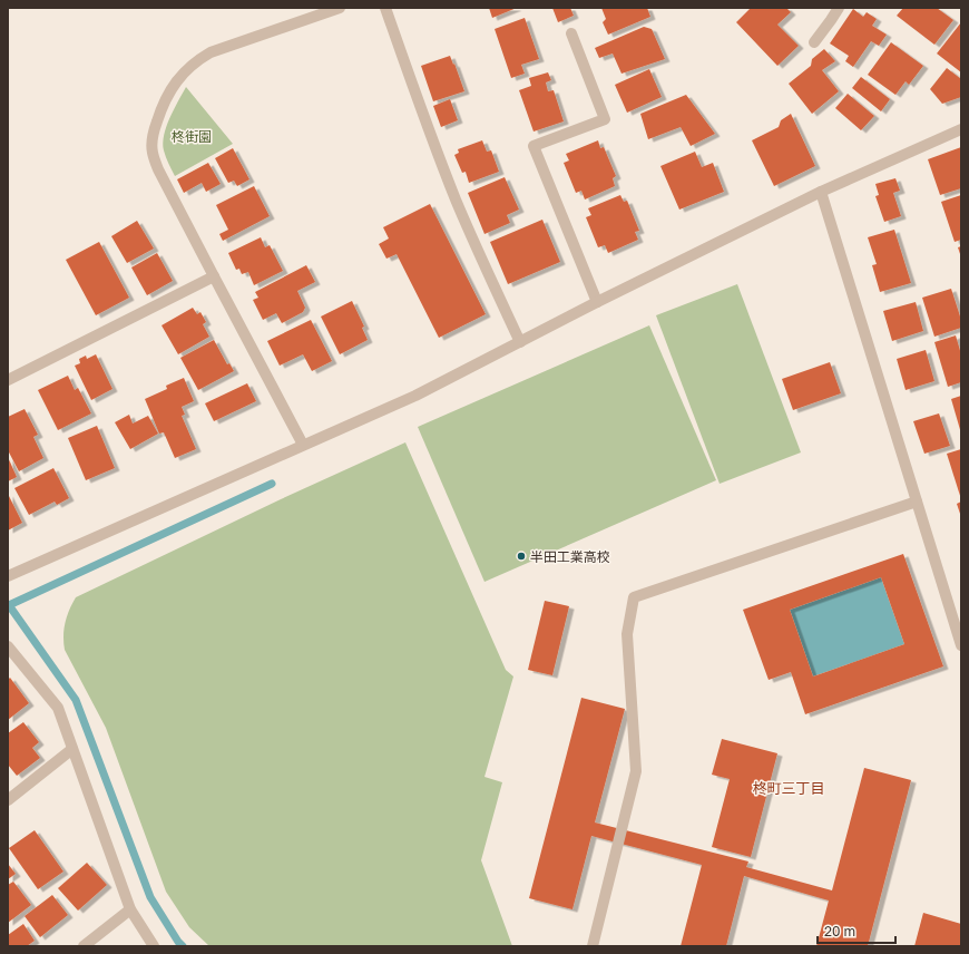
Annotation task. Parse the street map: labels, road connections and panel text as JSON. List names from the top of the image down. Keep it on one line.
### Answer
{"districts":["柊町三丁目"],"parks":["柊街園"],"places":["半田工業高校"],"scale_bar":"20 m"}
